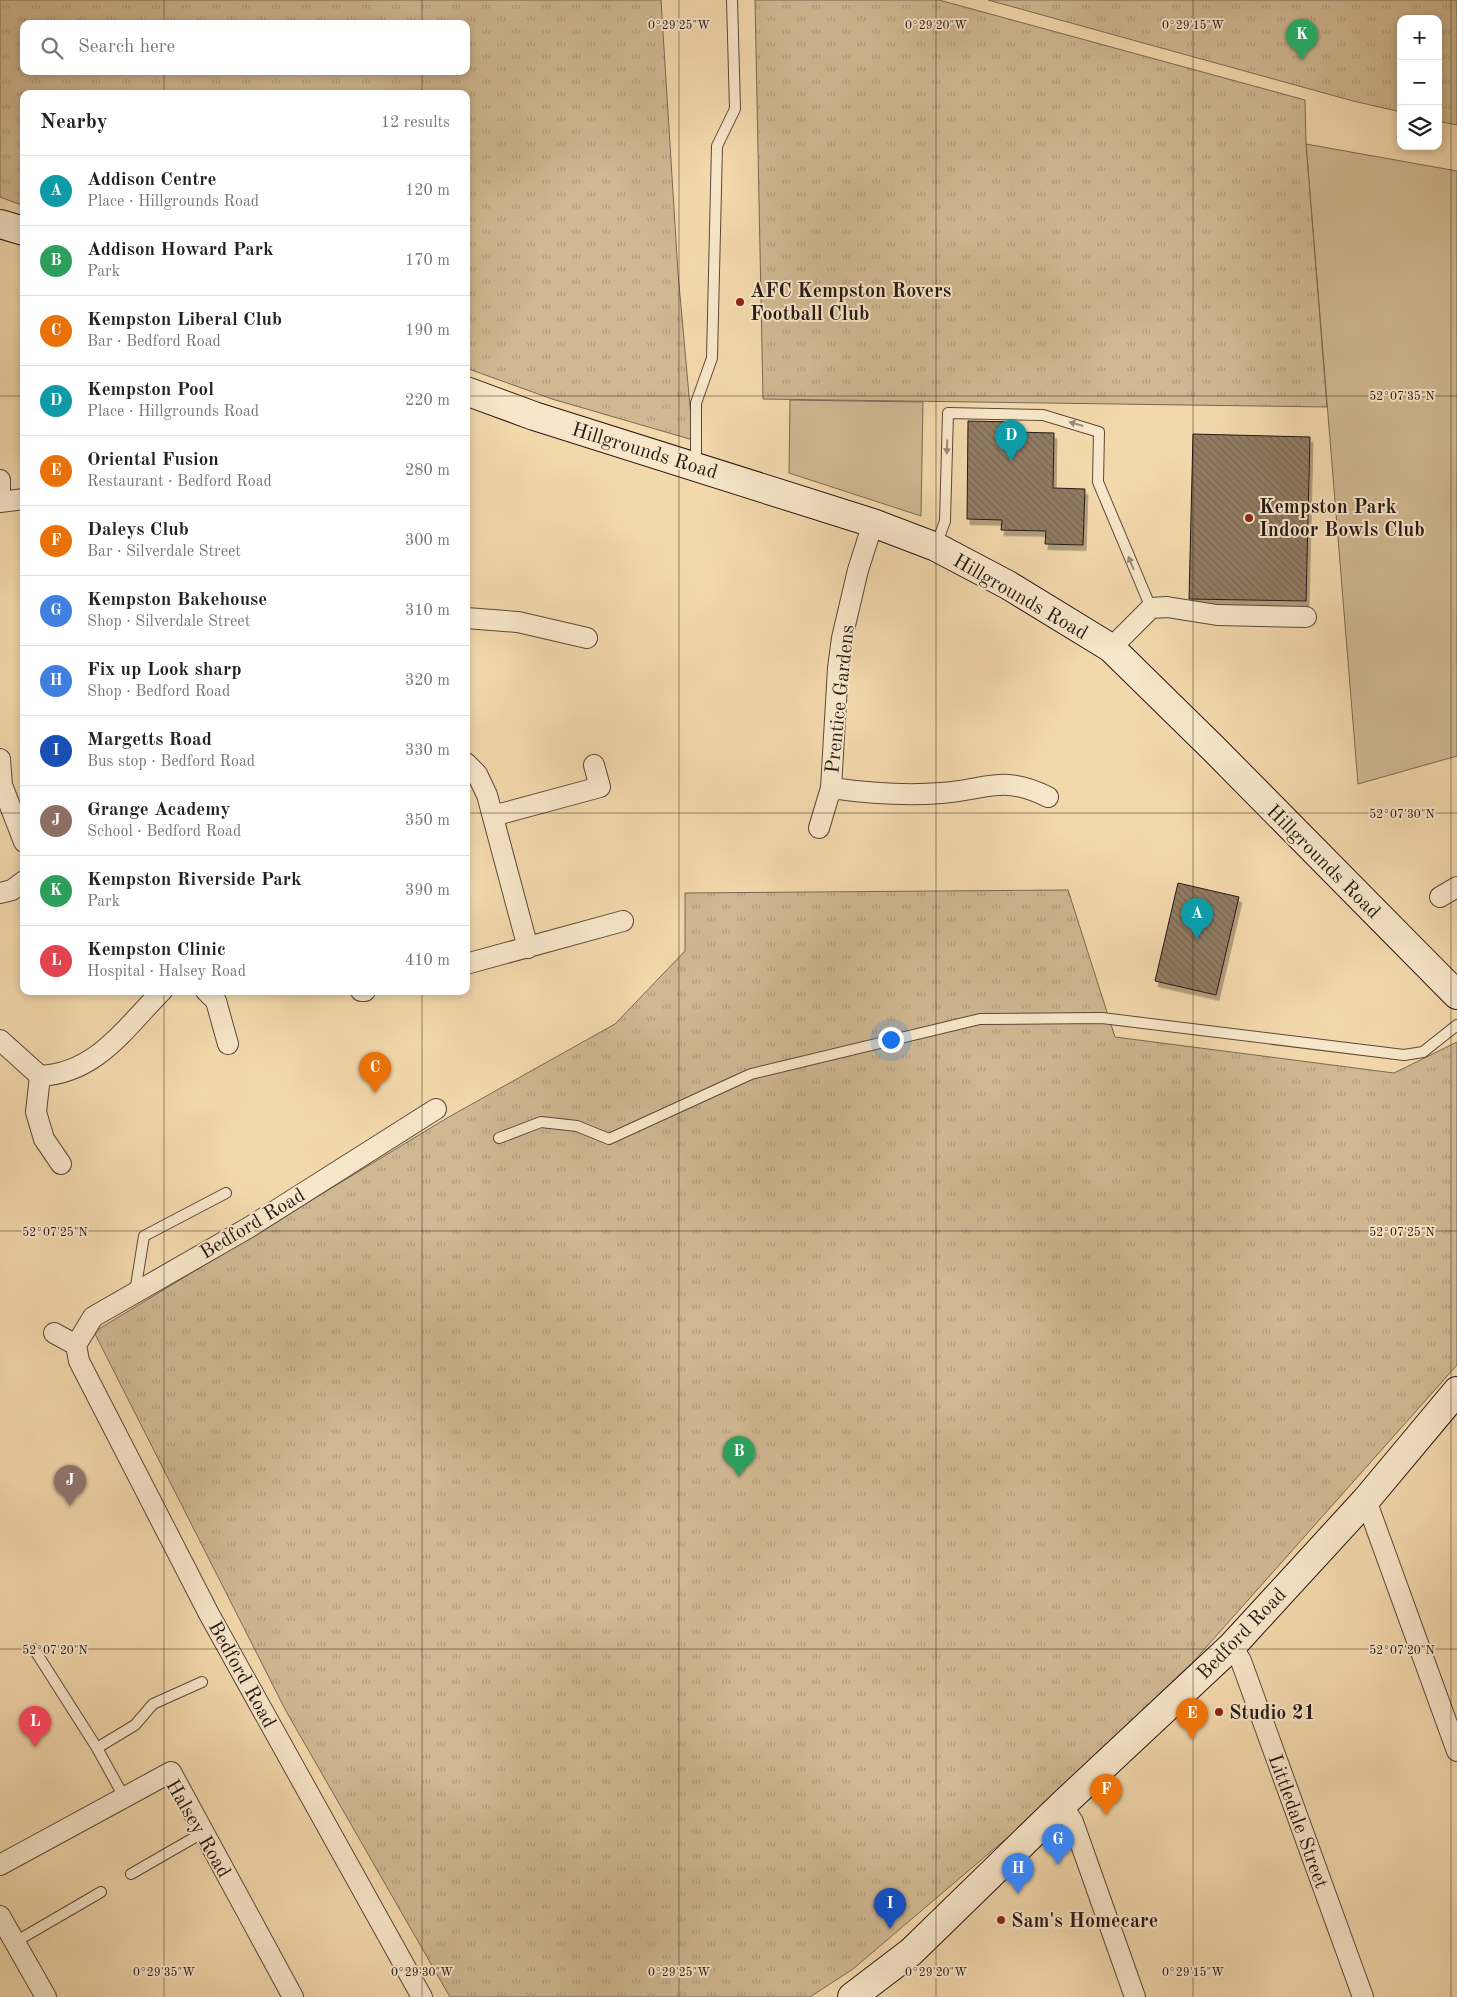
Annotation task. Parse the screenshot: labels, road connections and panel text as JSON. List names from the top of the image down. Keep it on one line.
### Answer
{"streets":{"street":["Hillgrounds Road","Prentice Gardens","Bedford Road","Littledale Street","Halsey Road"]},"crossings":[["Hillgrounds Road","Prentice Gardens"],["Bedford Road","Littledale Street"]],"places":["AFC Kempston Rovers Football Club","Kempston Park Indoor Bowls Club","Studio 21","Sam's Homecare"],"page":{"map_buttons":["+","−"],"pins":["K","D","A","C","B","J","E","L","F","G","H","I"],"search":"Search here","heading":["Nearby","12 results"],"list":[{"mark":"A","name":"Addison Centre","note":"Place · Hillgrounds Road","value":"120 m"},{"mark":"B","name":"Addison Howard Park","note":"Park","value":"170 m"},{"mark":"C","name":"Kempston Liberal Club","note":"Bar · Bedford Road","value":"190 m"},{"mark":"D","name":"Kempston Pool","note":"Place · Hillgrounds Road","value":"220 m"},{"mark":"E","name":"Oriental Fusion","note":"Restaurant · Bedford Road","value":"280 m"},{"mark":"F","name":"Daleys Club","note":"Bar · Silverdale Street","value":"300 m"},{"mark":"G","name":"Kempston Bakehouse","note":"Shop · Silverdale Street","value":"310 m"},{"mark":"H","name":"Fix up Look sharp","note":"Shop · Bedford Road","value":"320 m"},{"mark":"I","name":"Margetts Road","note":"Bus stop · Bedford Road","value":"330 m"},{"mark":"J","name":"Grange Academy","note":"School · Bedford Road","value":"350 m"},{"mark":"K","name":"Kempston Riverside Park","note":"Park","value":"390 m"},{"mark":"L","name":"Kempston Clinic","note":"Hospital · Halsey Road","value":"410 m"}]},"coordinates":["0°29'25\"W","0°29'20\"W","0°29'15\"W","52°07'35\"N","52°07'30\"N","52°07'25\"N","52°07'20\"N","0°29'35\"W","0°29'30\"W"]}
